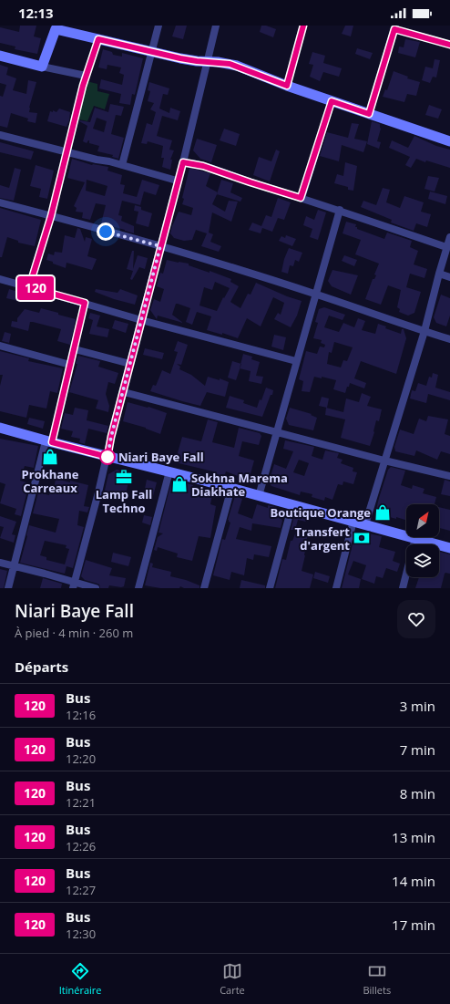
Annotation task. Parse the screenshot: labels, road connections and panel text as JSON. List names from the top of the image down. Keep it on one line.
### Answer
{"places":{"shop":["Prokhane Carreaux","Sokhna Marema Diakhate","Boutique Orange"],"other":["Niari Baye Fall"],"office":["Lamp Fall Techno"],"bank":["Transfert d'argent"]},"lines":["bus line 120"],"north":"top right","page":{"status":"12:13","on_map":"120","heading":[["Niari Baye Fall","À pied · 4 min · 260 m"],"Départs"],"list":[{"mark":"120","name":"Bus","note":"12:16","value":"3 min"},{"mark":"120","name":"Bus","note":"12:20","value":"7 min"},{"mark":"120","name":"Bus","note":"12:21","value":"8 min"},{"mark":"120","name":"Bus","note":"12:26","value":"13 min"},{"mark":"120","name":"Bus","note":"12:27","value":"14 min"},{"mark":"120","name":"Bus","note":"12:30","value":"17 min"}],"tabs":["Itinéraire","Carte","Billets"]}}
